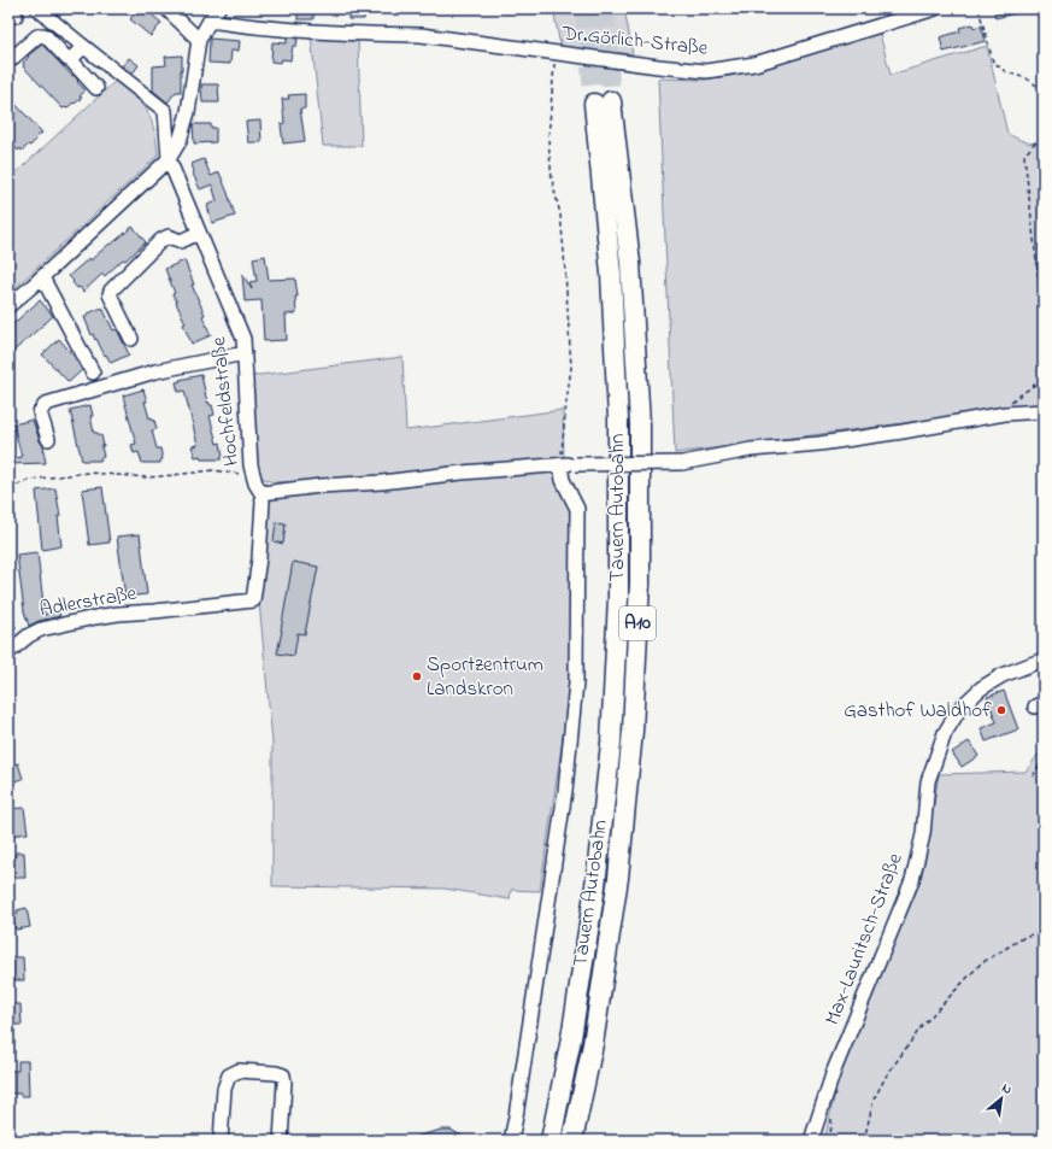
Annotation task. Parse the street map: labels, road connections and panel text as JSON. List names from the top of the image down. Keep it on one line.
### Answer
{"streets":{"highway":["Tauern Autobahn","A10"],"street":["Dr.Görlich-Straße","Hochfeldstraße","Adlerstraße","Max-Lauritsch-Straße"]},"crossings":[["Hochfeldstraße","Adlerstraße"]],"places":["Sportzentrum Landskron","Gasthof Waldhof"],"north":"top right"}
